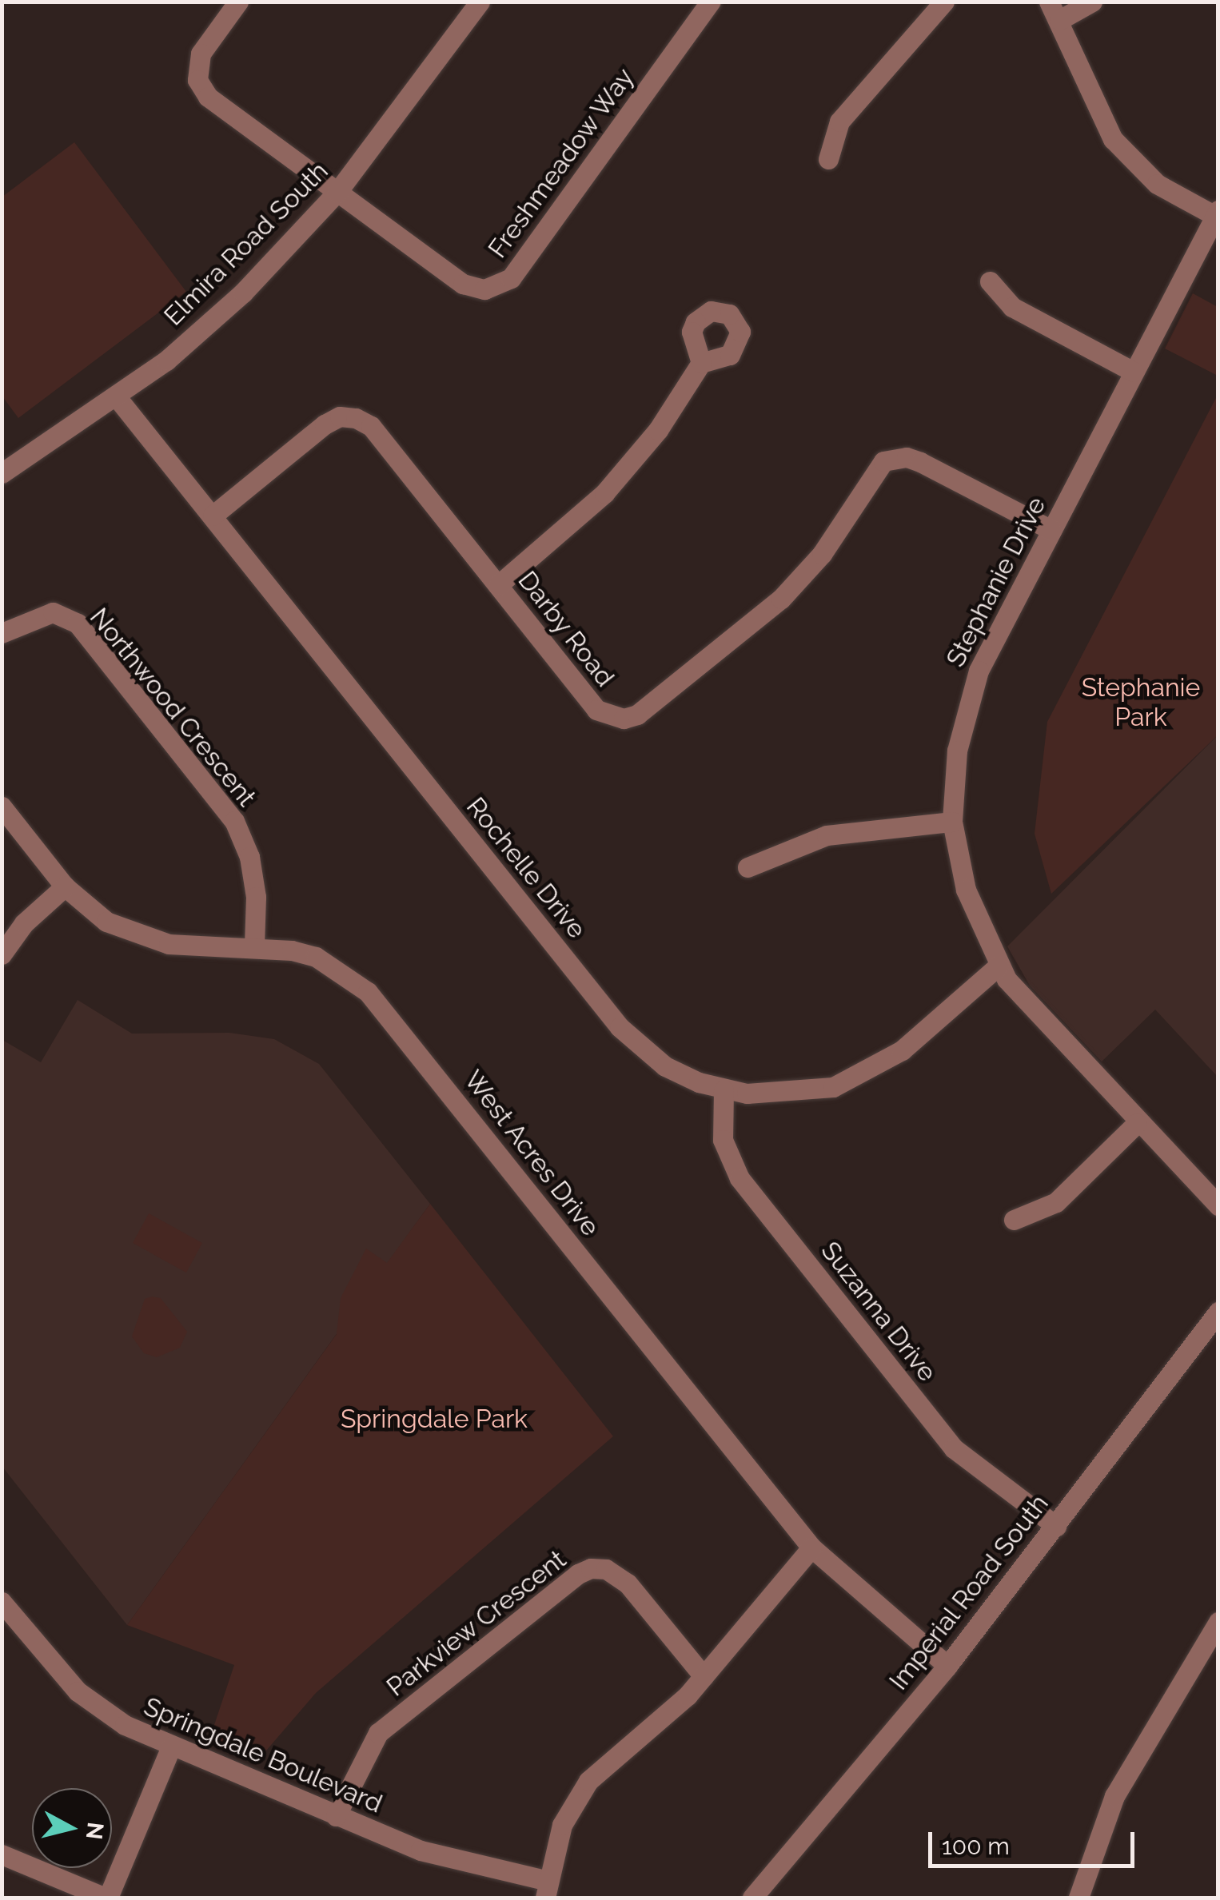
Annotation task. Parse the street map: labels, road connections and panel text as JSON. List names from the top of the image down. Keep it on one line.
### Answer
{"streets":{"street":["Freshmeadow Way","Elmira Road South","Stephanie Drive","Darby Road","Northwood Crescent","Rochelle Drive","West Acres Drive","Suzanna Drive","Imperial Road South","Parkview Crescent","Springdale Boulevard"]},"crossings":[["Freshmeadow Way","Elmira Road South"],["Elmira Road South","Rochelle Drive"],["Stephanie Drive","Darby Road"],["Stephanie Drive","Rochelle Drive"],["Darby Road","Rochelle Drive"],["Northwood Crescent","West Acres Drive"],["Rochelle Drive","Suzanna Drive"],["West Acres Drive","Imperial Road South"],["Suzanna Drive","Imperial Road South"],["Parkview Crescent","Springdale Boulevard"]],"parks":["Stephanie Park","Springdale Park"],"scale_bar":"100 m","north":"right"}
